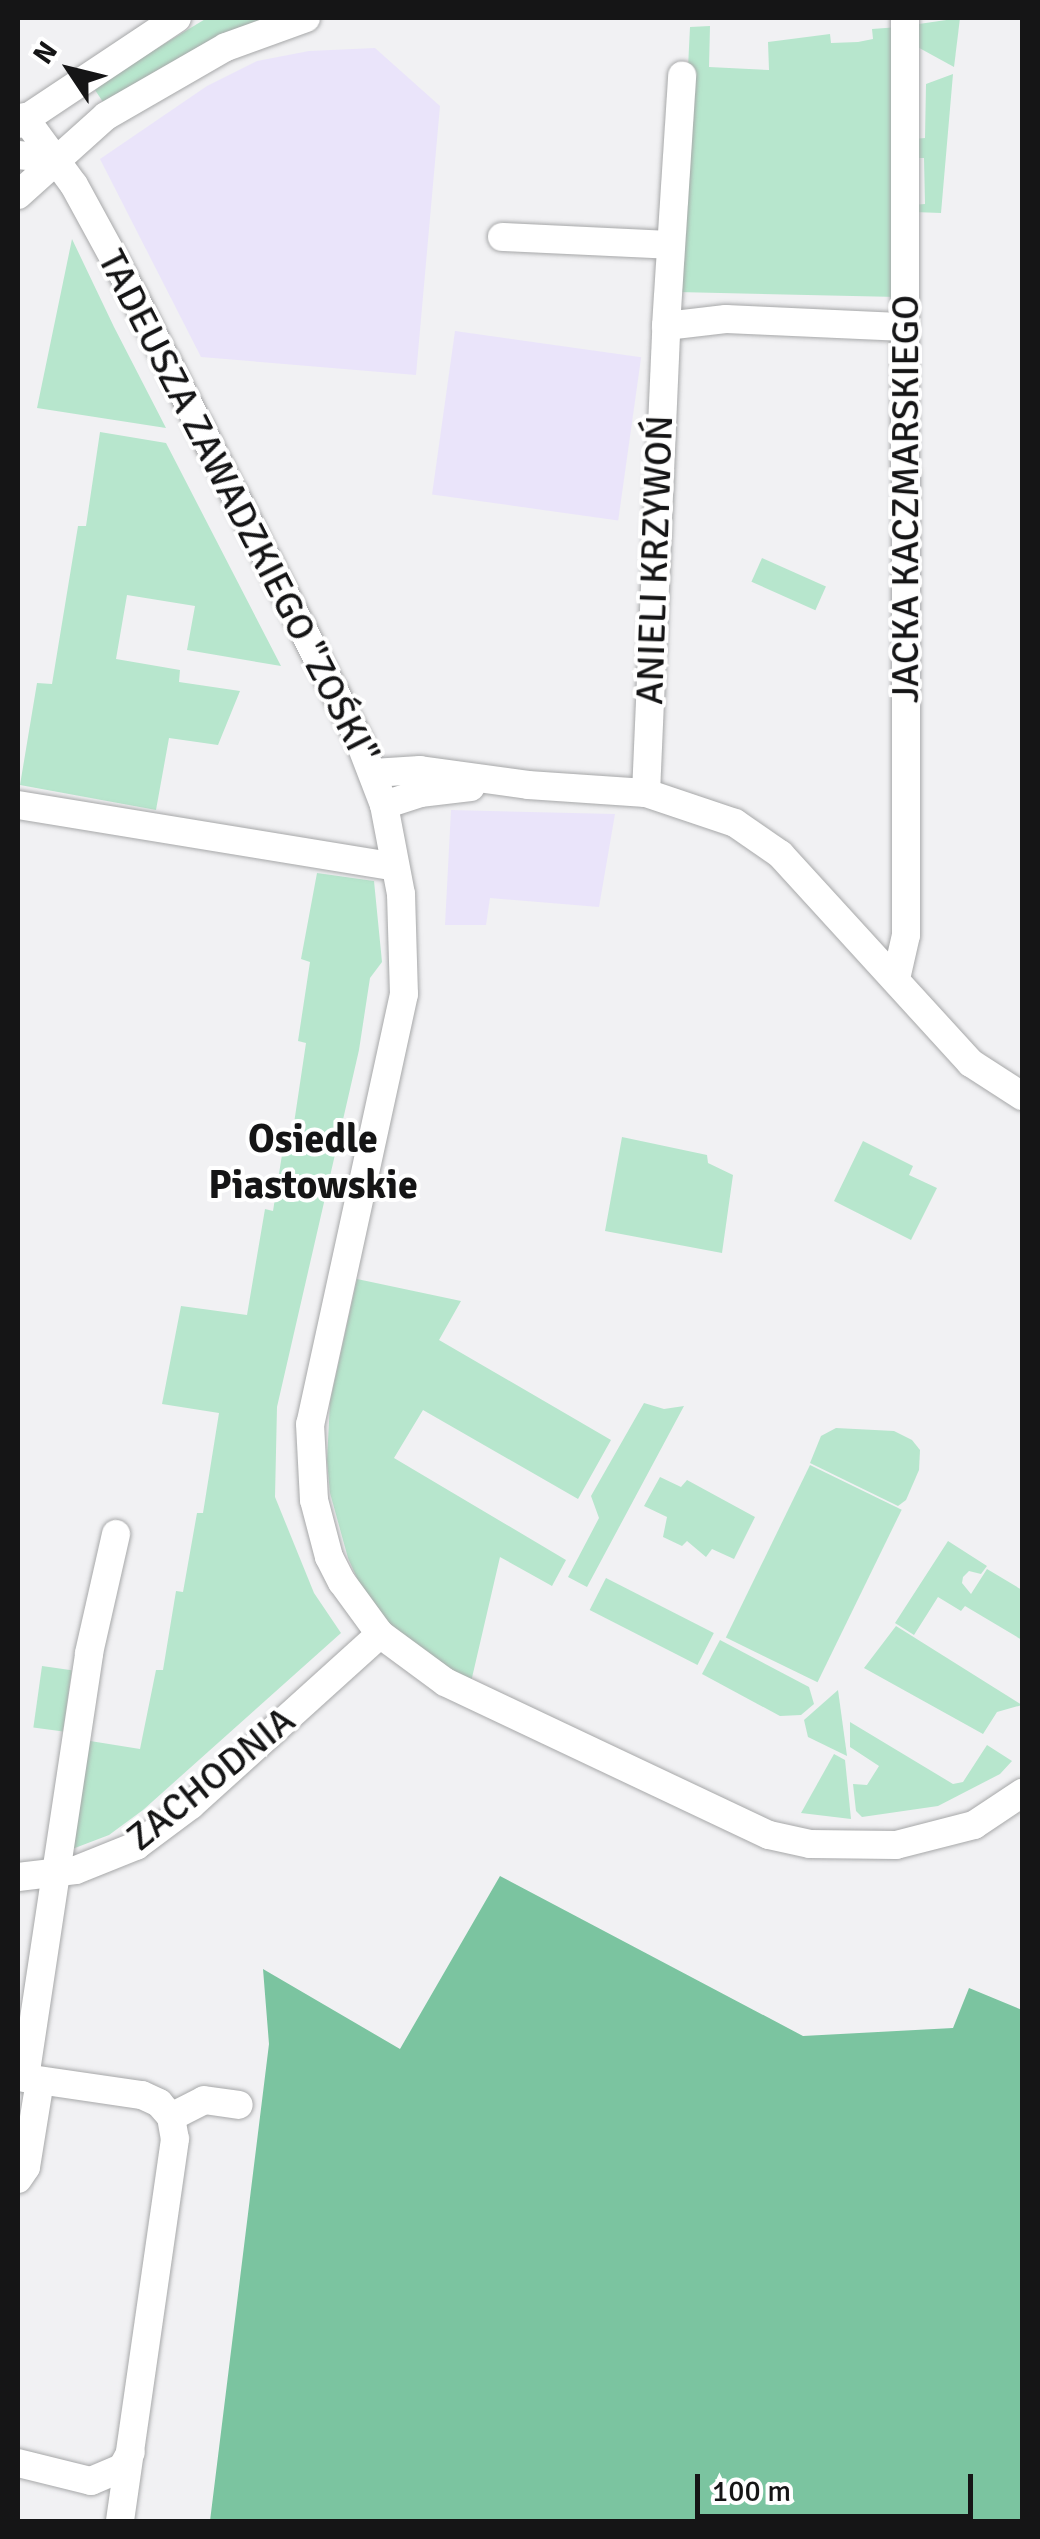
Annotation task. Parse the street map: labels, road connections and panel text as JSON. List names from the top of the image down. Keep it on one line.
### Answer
{"streets":{"street":["JACKA KACZMARSKIEGO","TADEUSZA ZAWADZKIEGO \"ZOŚKI\"","ANIELI KRZYWOŃ","ZACHODNIA"]},"crossings":[["TADEUSZA ZAWADZKIEGO \"ZOŚKI\"","ZACHODNIA"]],"districts":["Osiedle Piastowskie"],"scale_bar":"100 m","north":"top left"}
